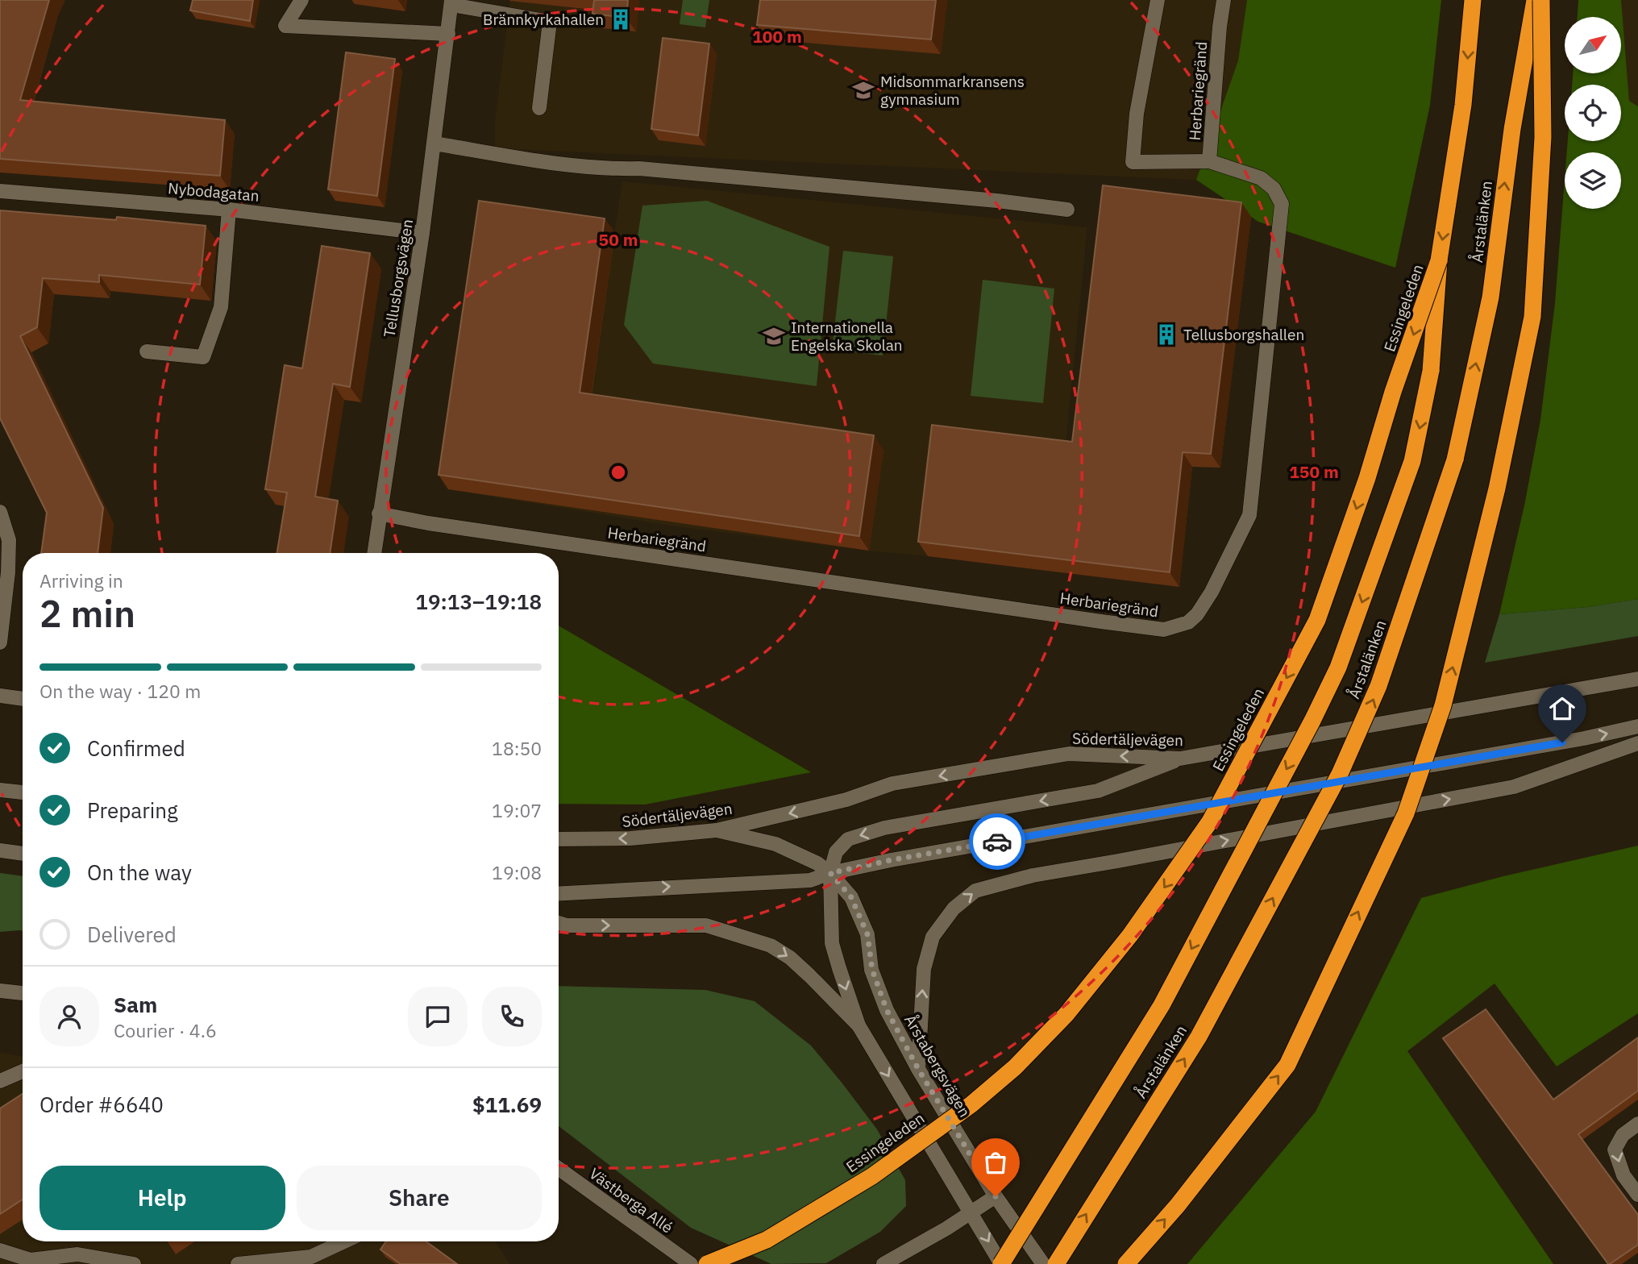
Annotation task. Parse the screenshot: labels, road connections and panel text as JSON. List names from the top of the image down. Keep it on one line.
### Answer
{"streets":{"highway":["Årstalänken","Essingeleden"],"main road":["Herbariegränd","Nybodagatan","Tellusborgsvägen","Södertäljevägen","Årstabergsvägen","Västberga Allé"]},"crossings":[["Herbariegränd","Tellusborgsvägen"],["Nybodagatan","Tellusborgsvägen"],["Årstalänken","Essingeleden"],["Södertäljevägen","Årstabergsvägen"]],"places":{"building":["Brännkyrkahallen","Tellusborgshallen"],"school or university":["Midsommarkransens gymnasium","Internationella Engelska Skolan"]},"north":"top right","page":{"heading":["2 min","Arriving in","19:13–19:18"],"panel":["Sam","Courier · 4.6","Order #6640","$11.69"],"bar":"On the way · 120 m","list":[["Confirmed","18:50"],["Preparing","19:07"],["On the way","19:08"],"Delivered"],"buttons":["Help","Share"]},"rings":["100 m","50 m","150 m"]}
